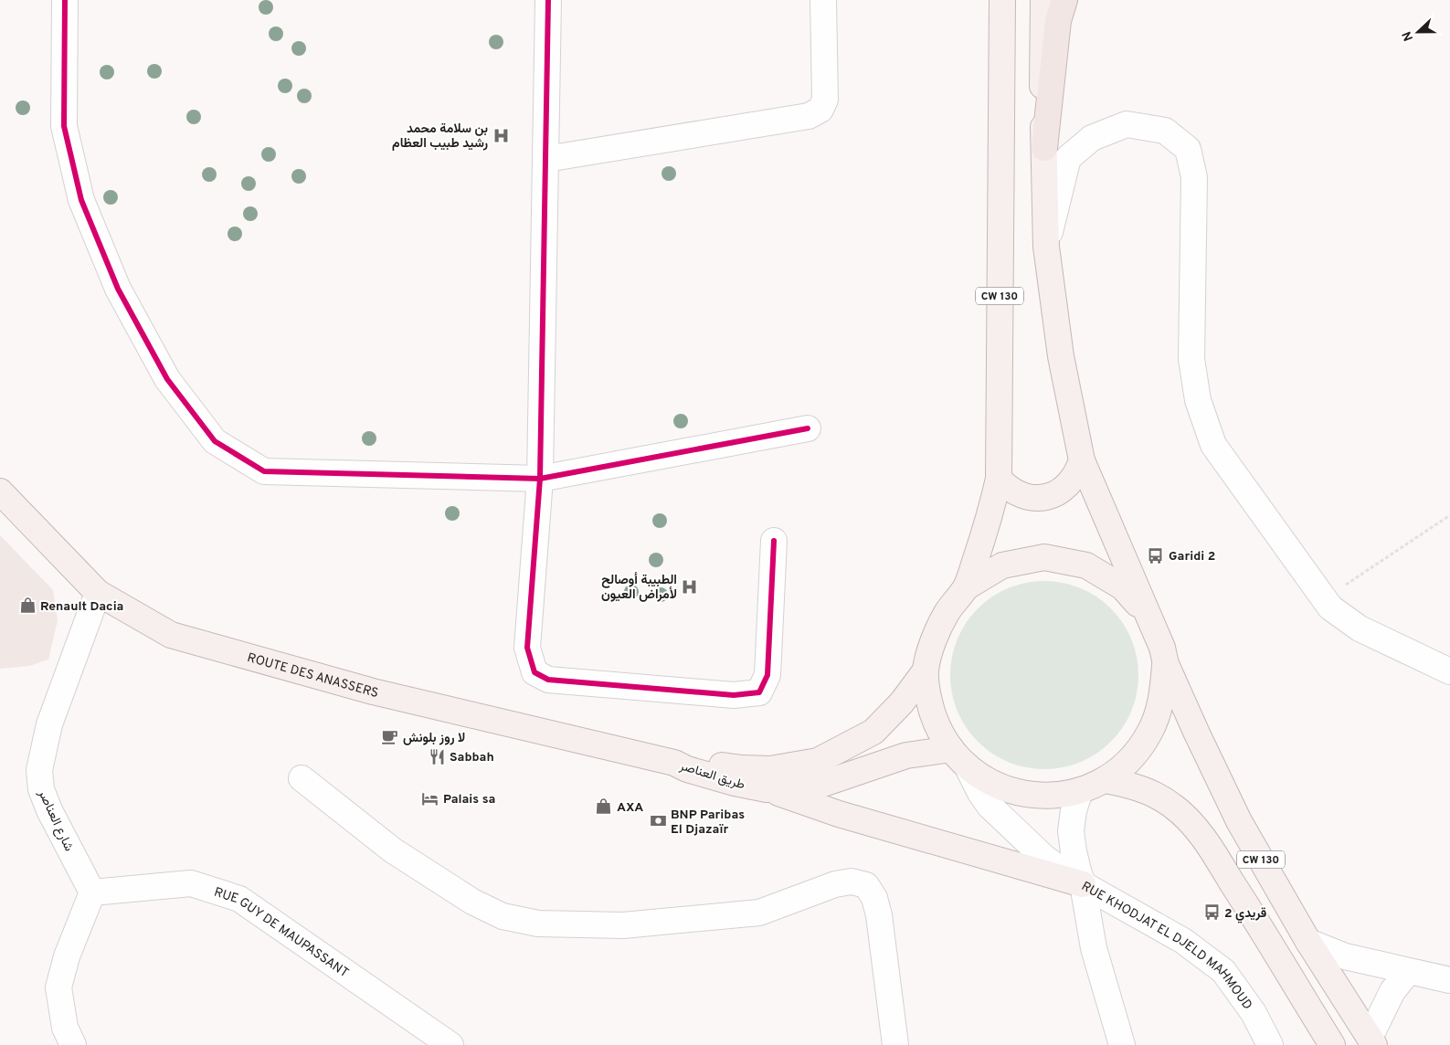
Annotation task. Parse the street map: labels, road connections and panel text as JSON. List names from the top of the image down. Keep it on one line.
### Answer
{"streets":{"main road":["CW 130","ROUTE DES ANASSERS","طريق العناصر"],"street":["شارع العناصر","RUE GUY DE MAUPASSANT","RUE KHODJAT EL DJELD MAHMOUD"]},"crossings":[["ROUTE DES ANASSERS","طريق العناصر"],["ROUTE DES ANASSERS","شارع العناصر"],["شارع العناصر","RUE GUY DE MAUPASSANT"]],"places":{"hospital":["بن سلامة محمد رشيد طبيب العظام","الطبيبة أوصالح لأمراض العيون"],"bus stop":["Garidi 2","قريدي 2"],"shop":["Renault Dacia","AXA"],"cafe":["لا روز بلونش"],"restaurant":["Sabbah"],"hotel":["Palais sa"],"bank":["BNP Paribas El Djazaïr"]},"north":"left"}
